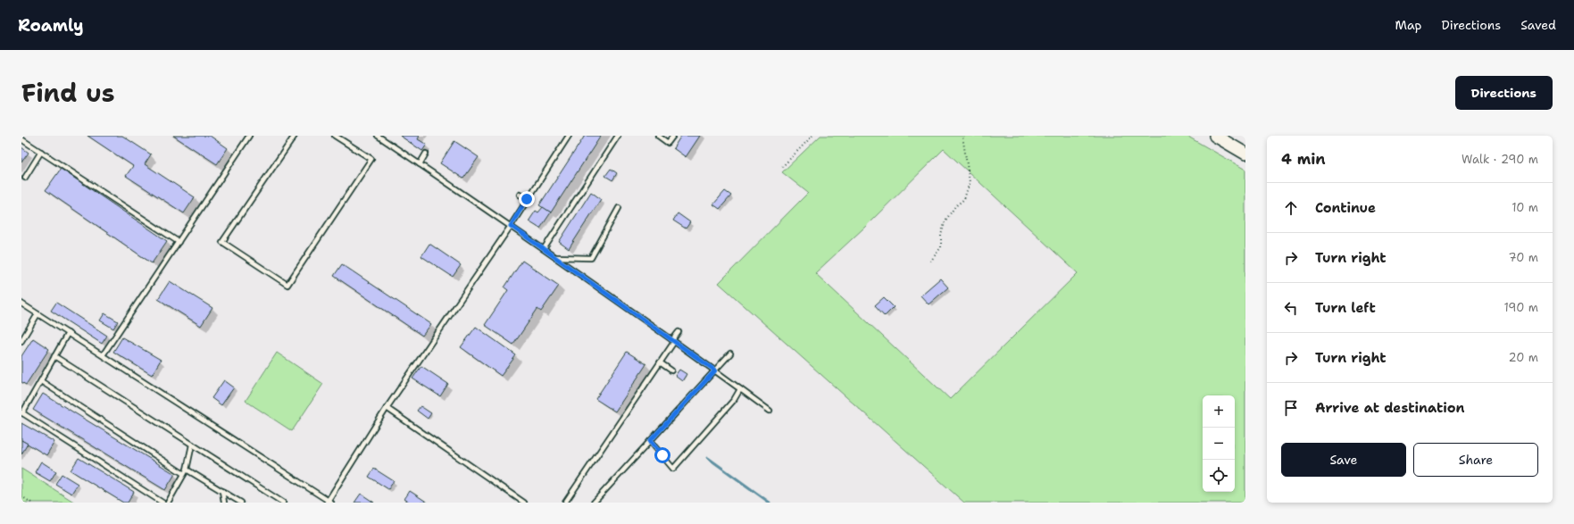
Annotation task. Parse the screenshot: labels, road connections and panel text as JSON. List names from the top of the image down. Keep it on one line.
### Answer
{"page":{"header":"Roamly","nav":["Map","Directions","Saved"],"title":"Find us","buttons":["Directions",["Save","Share"]],"heading":["4 min","Walk · 290 m"],"list":[["Continue","10 m"],["Turn right","70 m"],["Turn left","190 m"],["Turn right","20 m"],"Arrive at destination"],"map_buttons":["+","−"]}}
